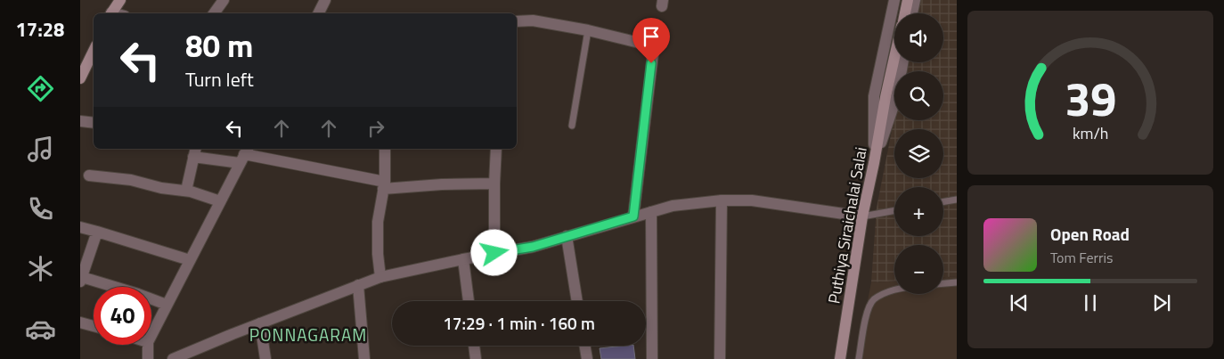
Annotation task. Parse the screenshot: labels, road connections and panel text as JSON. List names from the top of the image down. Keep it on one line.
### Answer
{"streets":{"main road":["Puthiya Siraichalai Salai"]},"districts":["PONNAGARAM"],"page":{"tabs":"17:28","map_buttons":["+","−"],"turn":["80 m","Turn left"],"song":["Open Road","Tom Ferris"],"limit":"40","trip":"17:29 · 1 min · 160 m","gauge":["39","km/h"]}}
